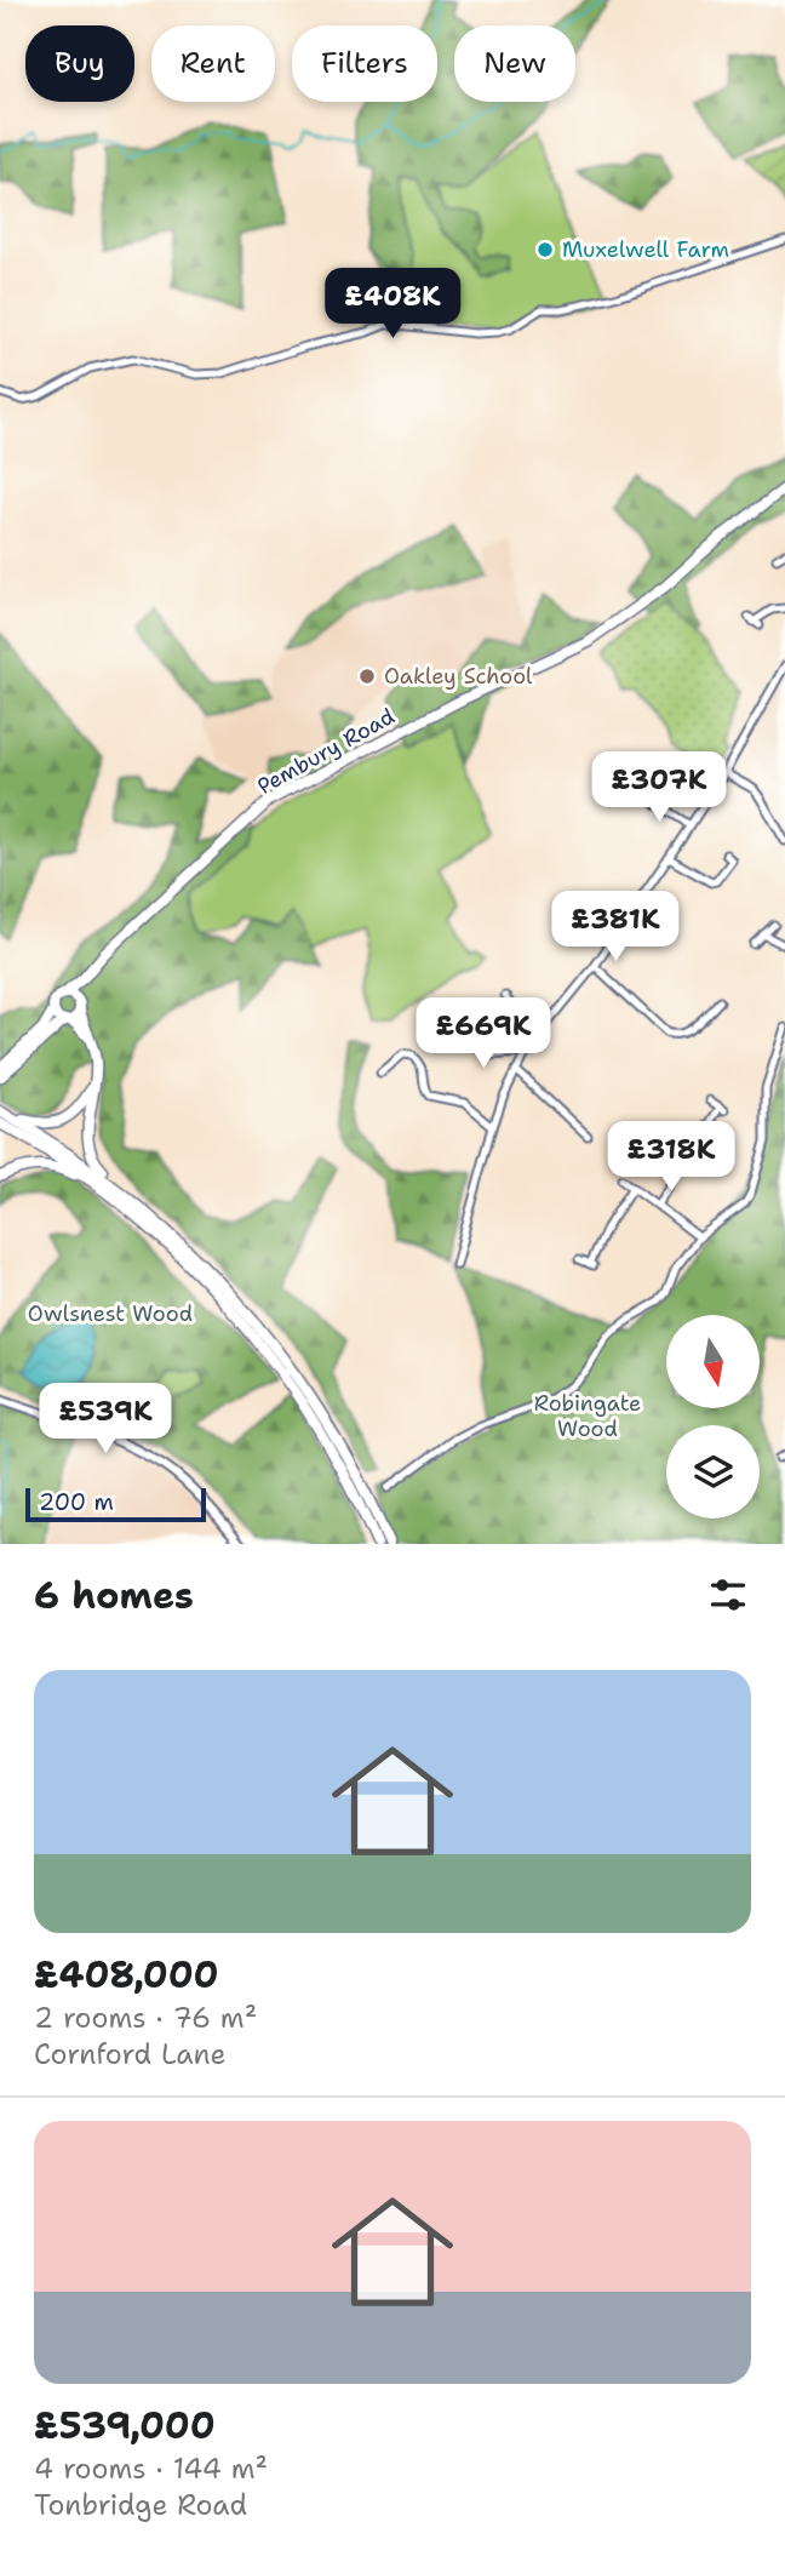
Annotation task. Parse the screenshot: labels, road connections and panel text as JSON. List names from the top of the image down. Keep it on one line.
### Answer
{"streets":{"main road":["Pembury Road"]},"parks":["Owlsnest Wood","Robingate Wood"],"places":["Muxelwell Farm","Oakley School"],"scale_bar":"200 m","north":"bottom","page":{"chip":["Buy","Rent","Filters","New"],"price":["£408K","£307K","£381K","£669K","£318K","£539K"],"scale":"200 m","heading":"6 homes","list":[{"name":"£408,000","note":"2 rooms · 76 m² · Cornford Lane"},{"name":"£539,000","note":"4 rooms · 144 m² · Tonbridge Road"}]}}
